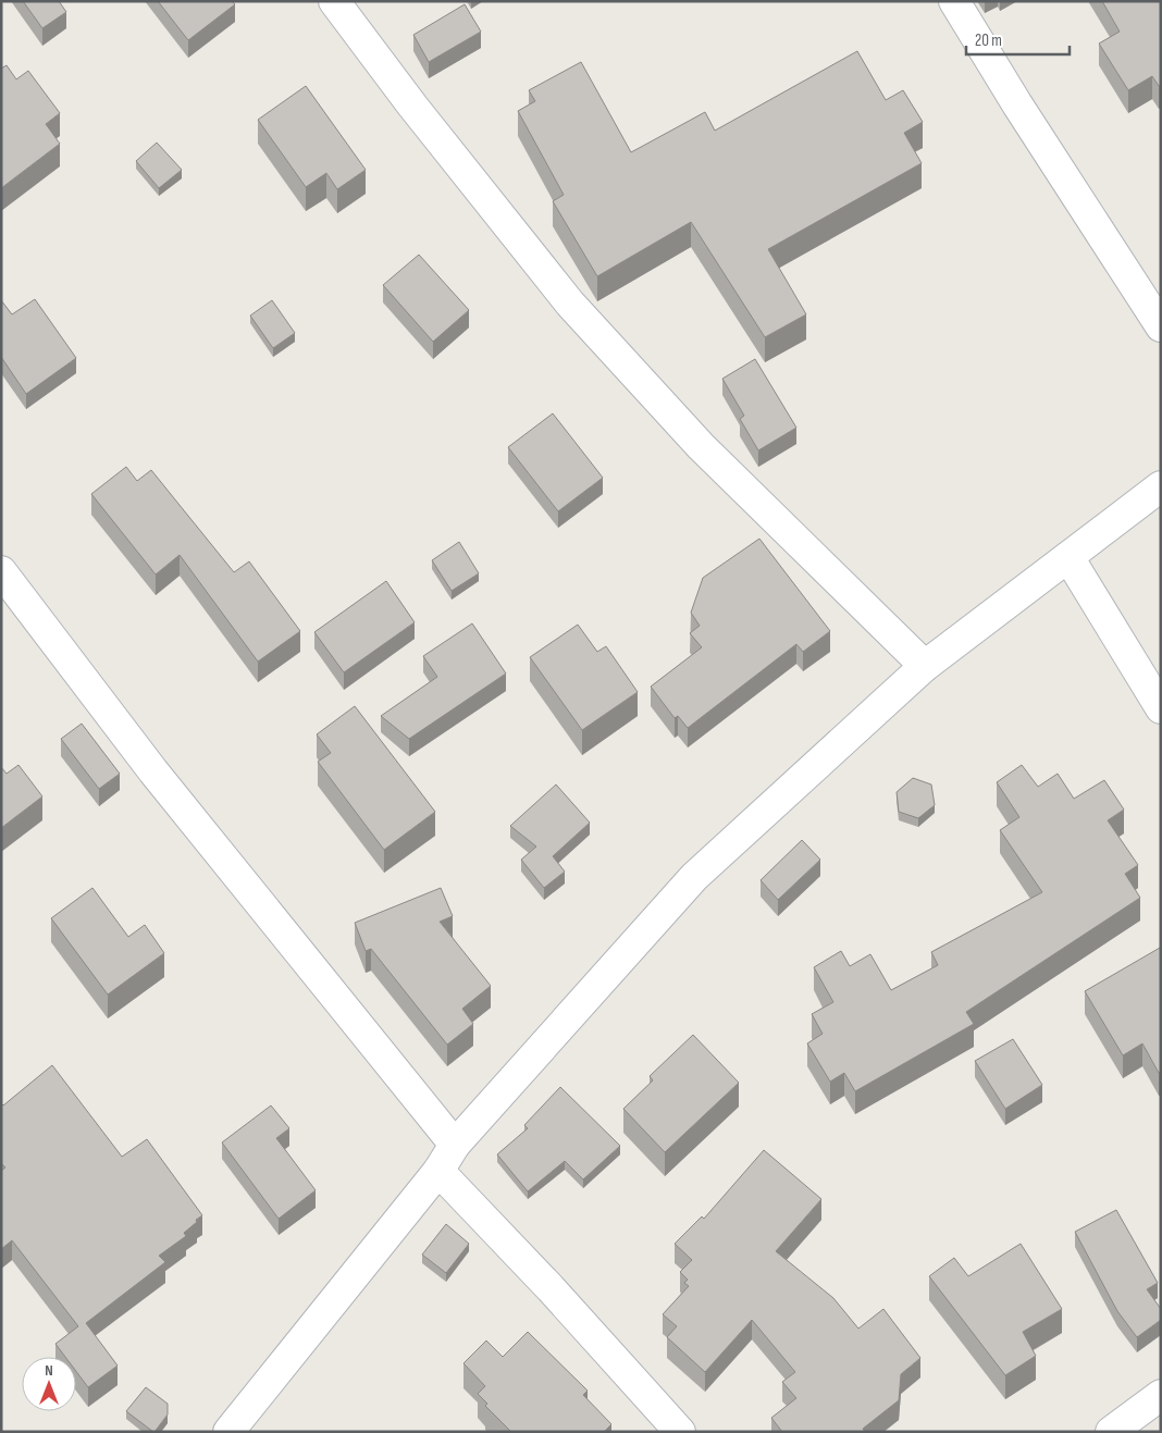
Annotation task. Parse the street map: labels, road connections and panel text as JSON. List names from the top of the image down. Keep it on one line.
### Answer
{"scale_bar":"20 m","north":"top"}
